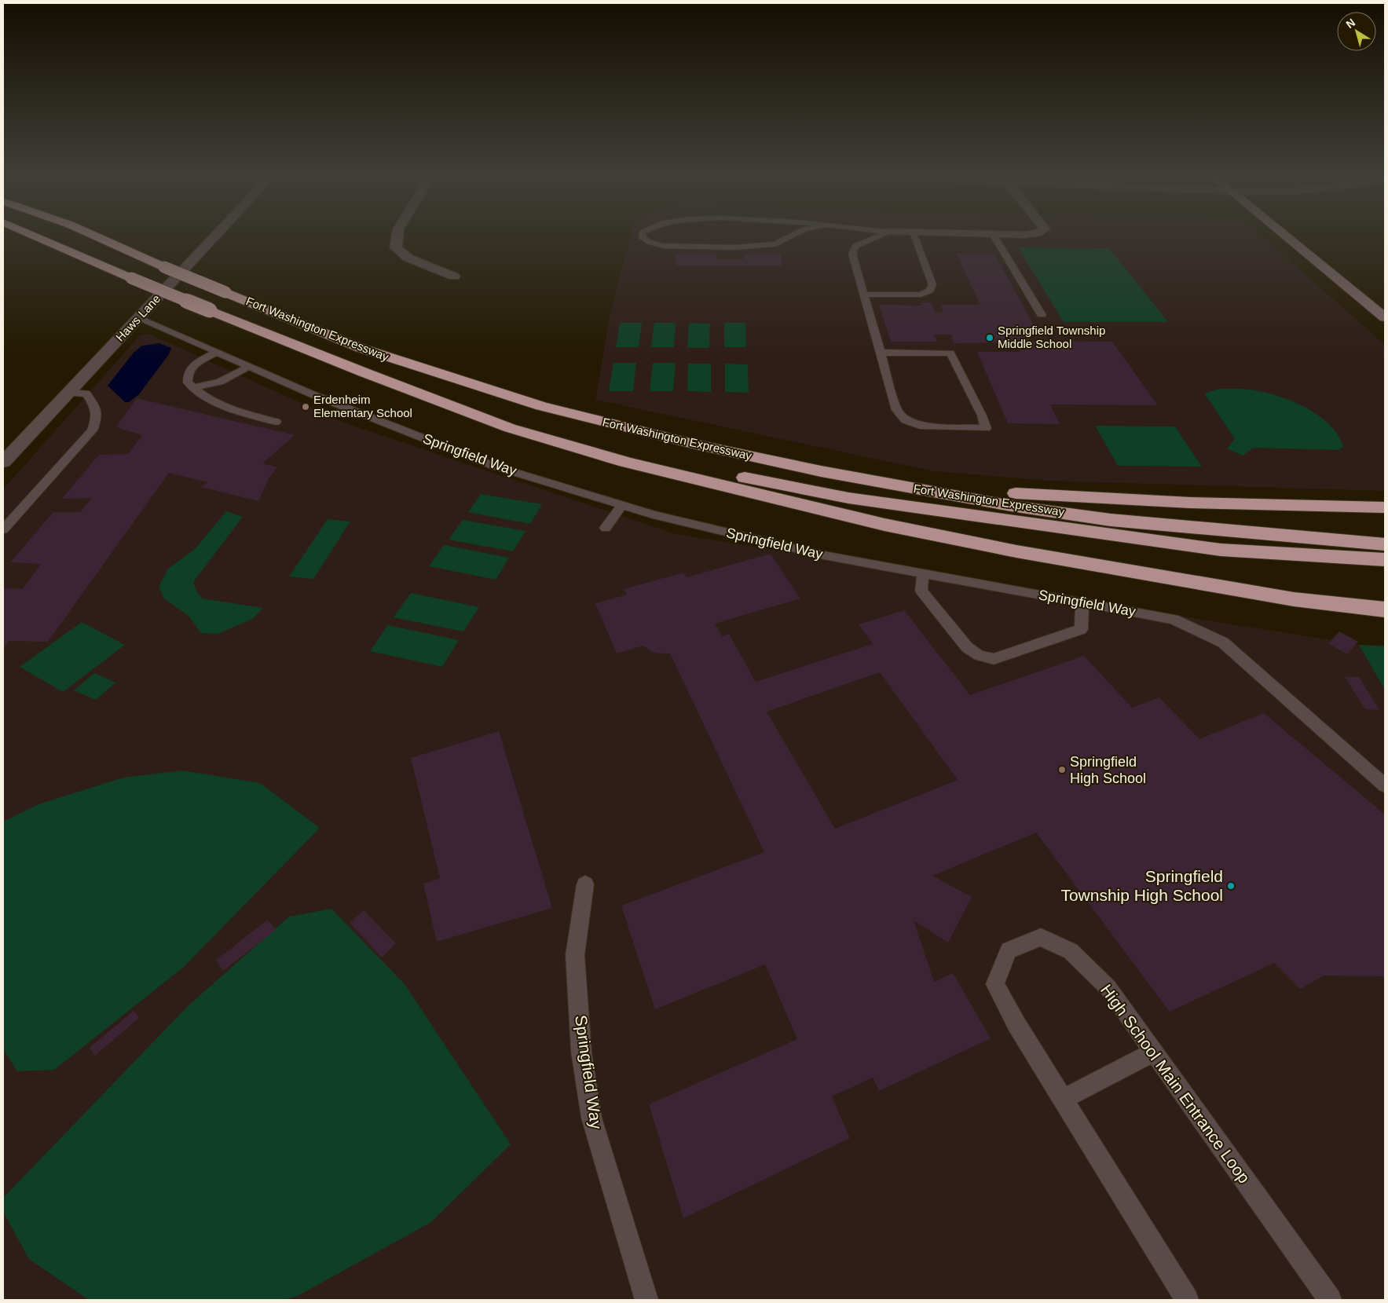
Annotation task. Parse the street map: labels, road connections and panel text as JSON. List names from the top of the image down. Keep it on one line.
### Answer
{"streets":{"highway":["Fort Washington Expressway"],"street":["Haws Lane"],"lane":["Springfield Way","High School Main Entrance Loop"]},"crossings":[["Haws Lane","Springfield Way"]],"places":["Springfield Township Middle School","Erdenheim Elementary School","Springfield High School","Springfield Township High School"],"north":"top left"}
